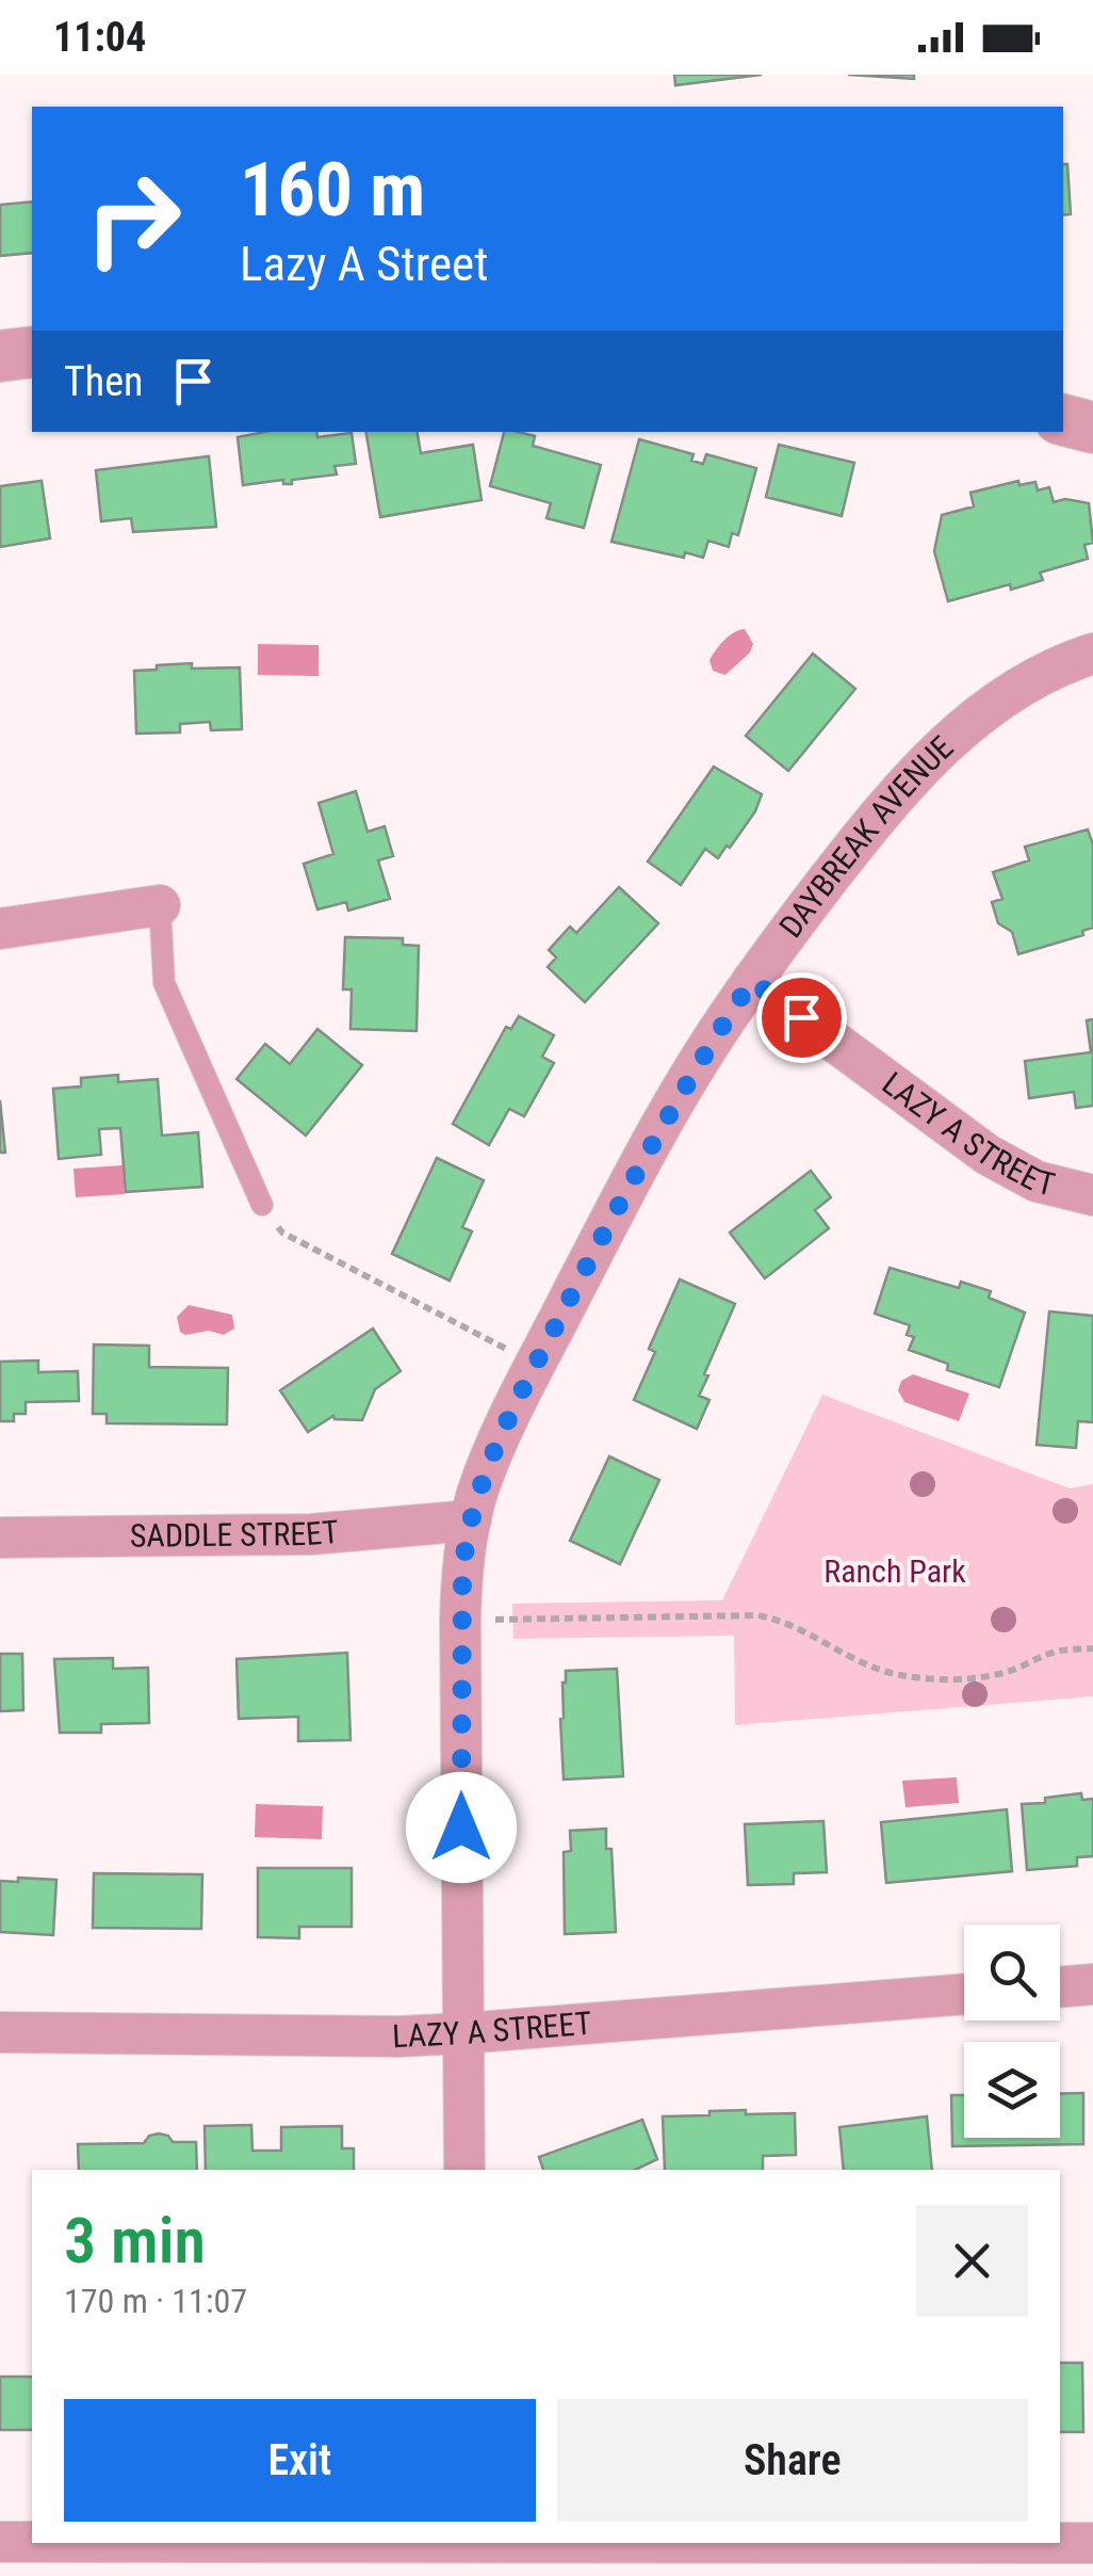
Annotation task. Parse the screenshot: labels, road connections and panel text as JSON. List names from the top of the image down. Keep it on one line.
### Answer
{"streets":{"street":["DAYBREAK AVENUE","LAZY A STREET","SADDLE STREET"]},"crossings":[["DAYBREAK AVENUE","LAZY A STREET"],["DAYBREAK AVENUE","SADDLE STREET"]],"parks":["Ranch Park"],"page":{"status":"11:04","turn":["160 m","Lazy A Street"],"then":"Then","heading":["3 min","170 m · 11:07"],"buttons":["Exit","Share"]}}
